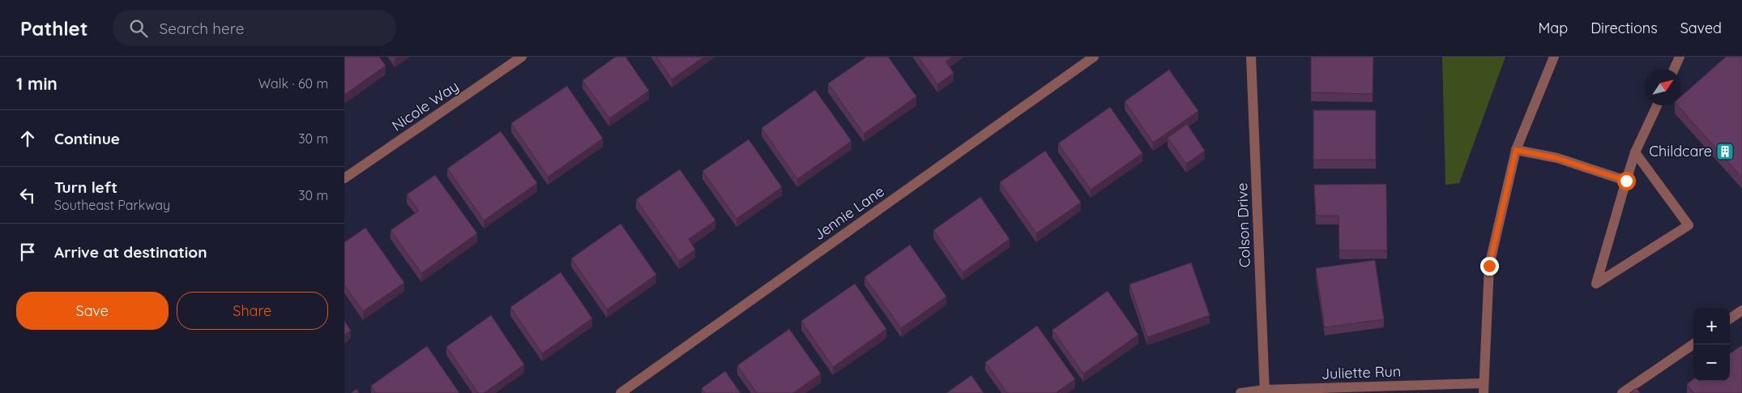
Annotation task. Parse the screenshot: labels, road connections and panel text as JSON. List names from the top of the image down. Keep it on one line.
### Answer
{"streets":{"street":["Nicole Way","Jennie Lane","Colson Drive","Juliette Run"]},"crossings":[["Colson Drive","Juliette Run"]],"places":{"building":["Childcare"]},"north":"top right","page":{"header":"Pathlet","search":"Search here","nav":["Map","Directions","Saved"],"heading":["1 min","Walk · 60 m"],"list":[["Continue","30 m"],["Turn left","Southeast Parkway","30 m"],"Arrive at destination"],"buttons":["Save","Share"],"map_buttons":["+","−"]}}
